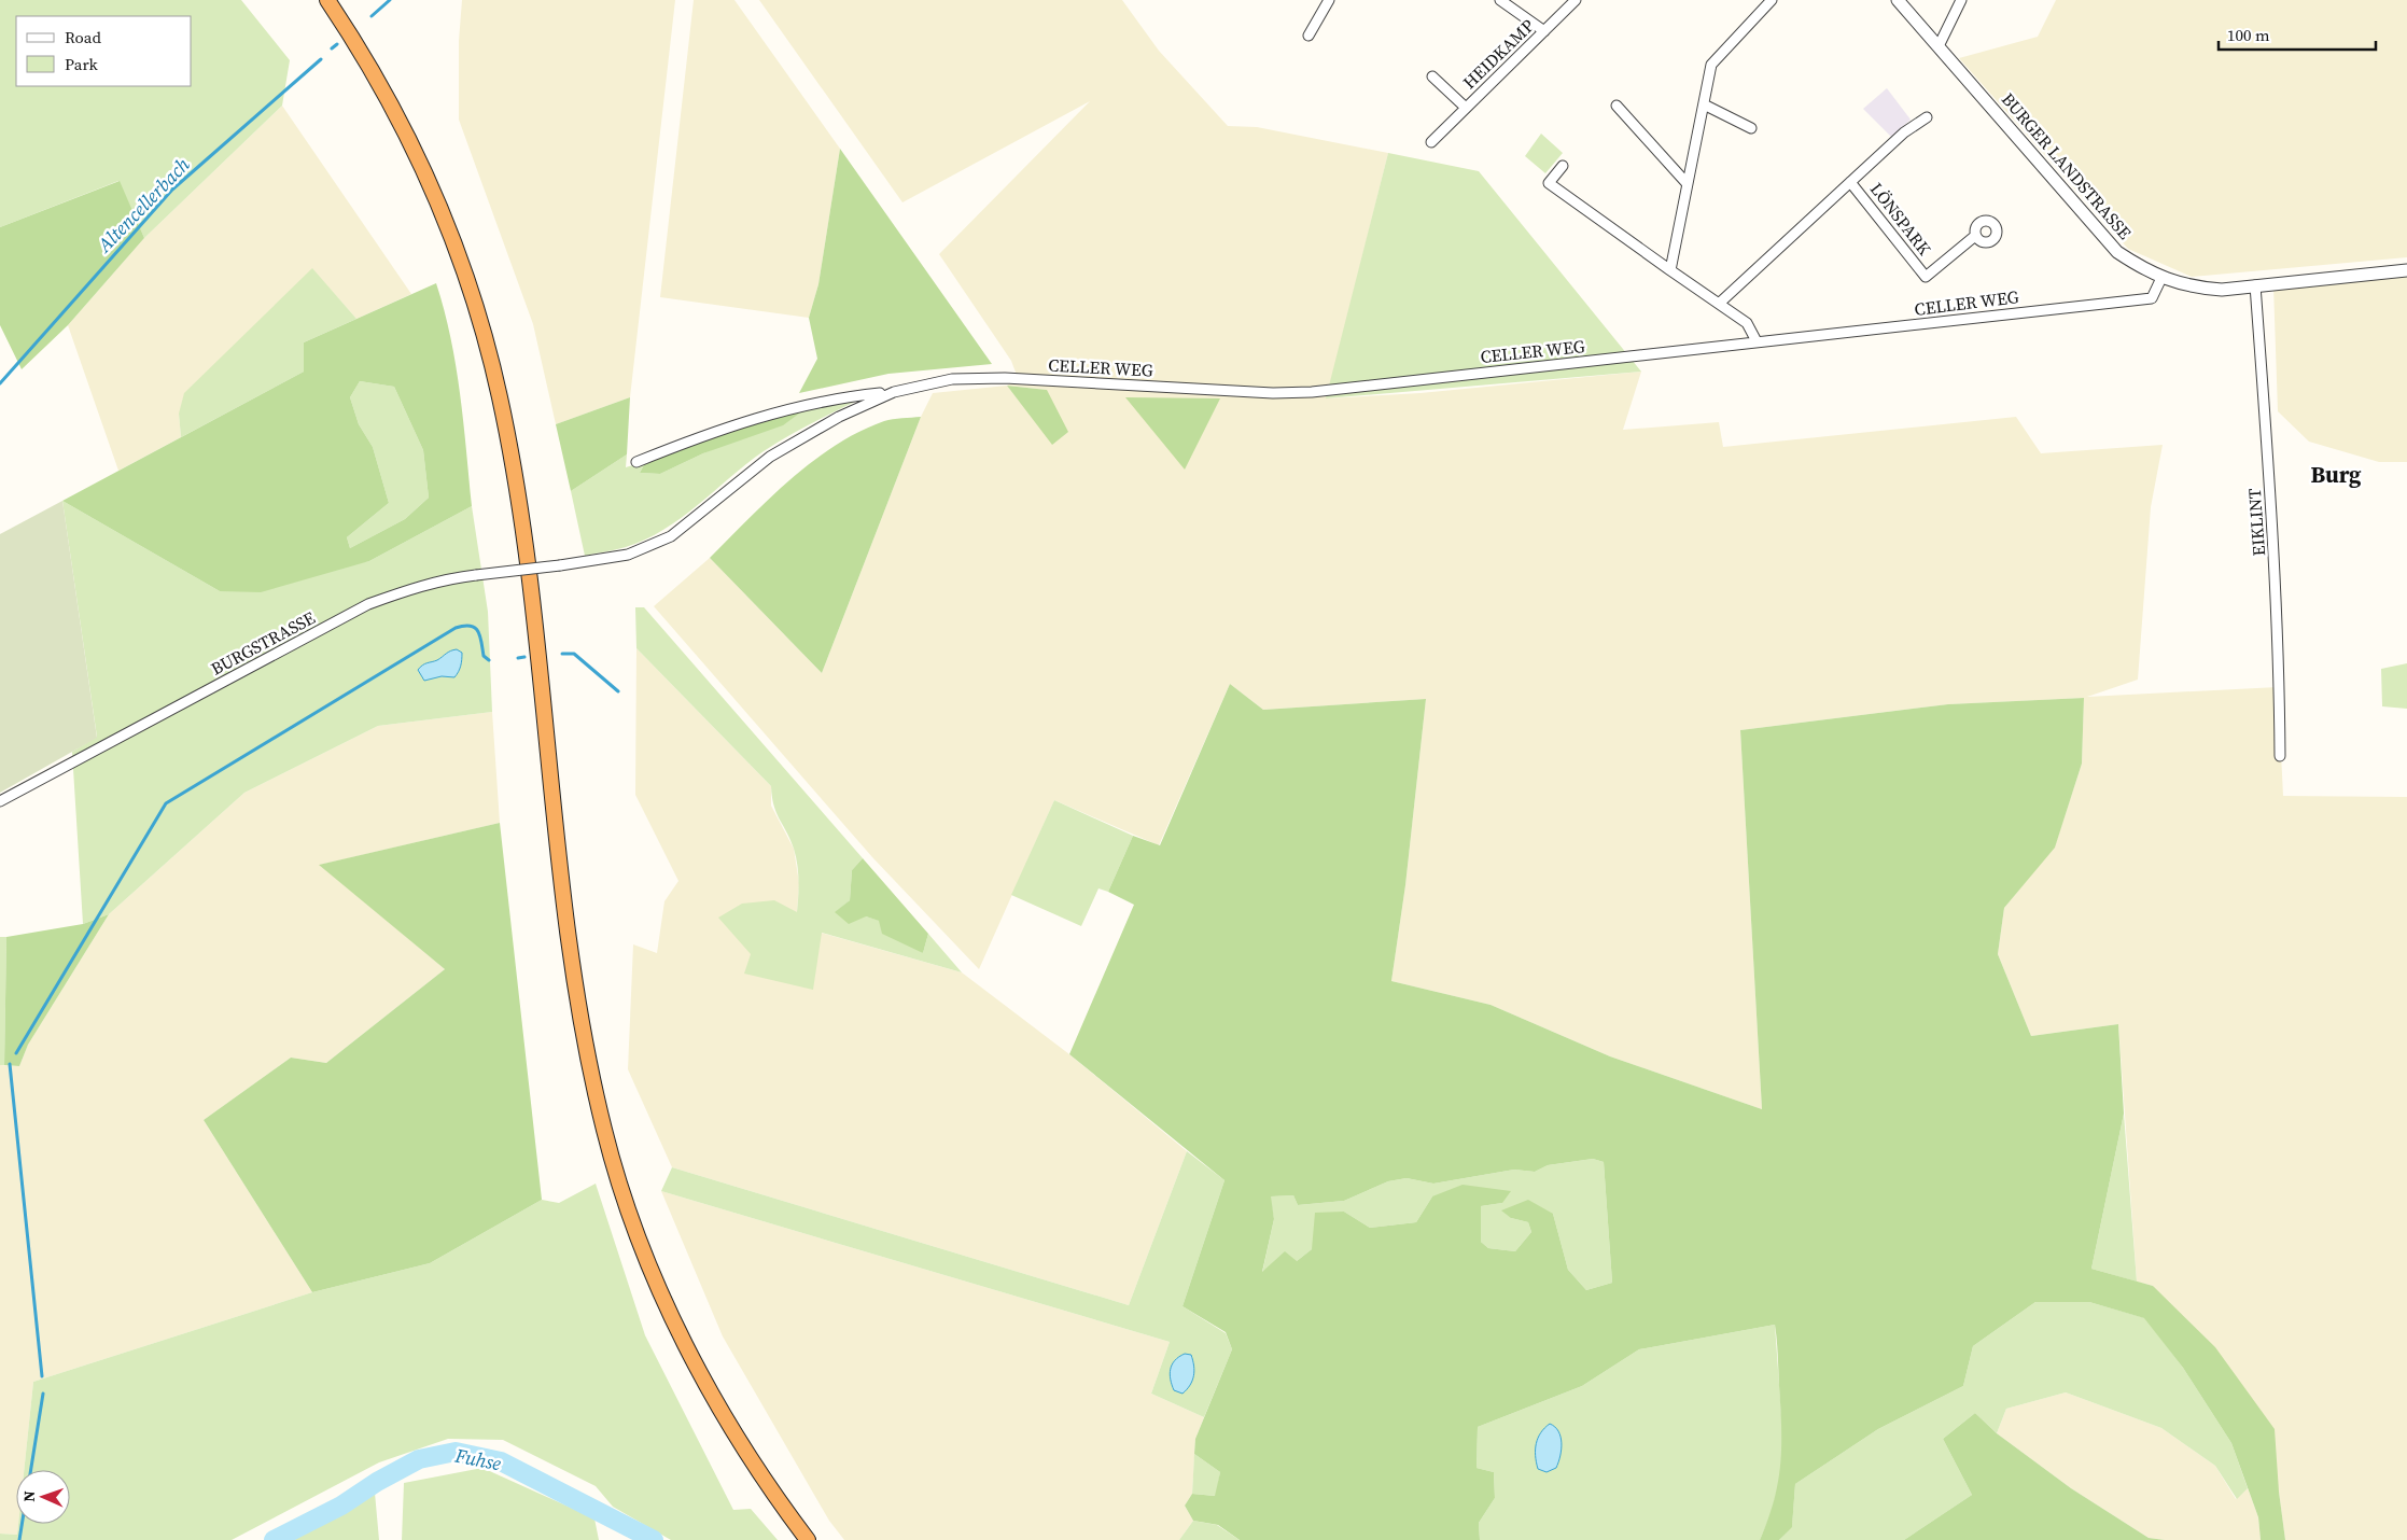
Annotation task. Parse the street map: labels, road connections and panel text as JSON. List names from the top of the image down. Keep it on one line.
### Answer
{"streets":{"street":["HEIDKAMP","BURGER LANDSTRASSE","LÖNSPARK","CELLER WEG","EIKLINT","BURGSTRASSE"]},"crossings":[["BURGER LANDSTRASSE","CELLER WEG"],["BURGER LANDSTRASSE","EIKLINT"],["CELLER WEG","BURGSTRASSE"]],"districts":["Burg"],"water":["Altencellerbach","Fuhse"],"legend":["Road","Park"],"scale_bar":"100 m","north":"left"}
